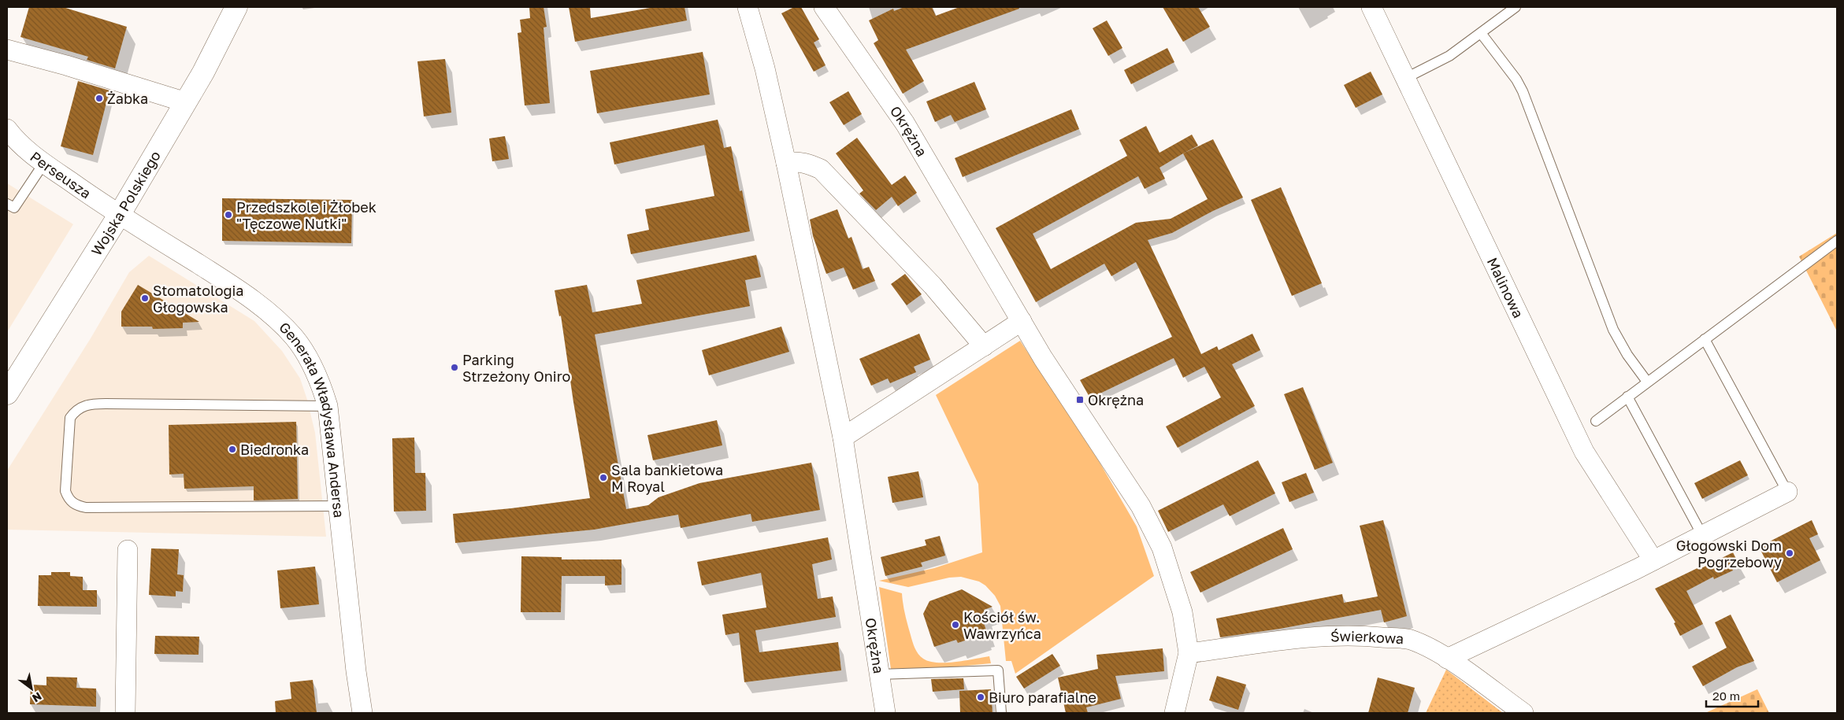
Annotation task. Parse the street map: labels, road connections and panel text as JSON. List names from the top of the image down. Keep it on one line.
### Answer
{"streets":{"street":["Okrężna","Perseusza","Wojska Polskiego","Malinowa","Generała Władysława Andersa","Świerkowa"]},"crossings":[["Okrężna","Świerkowa"],["Perseusza","Wojska Polskiego"],["Perseusza","Generała Władysława Andersa"],["Wojska Polskiego","Generała Władysława Andersa"]],"places":{"other":["Żabka","Przedszkole i Żłobek \"Tęczowe Nutki\"","Stomatologia Głogowska","Parking Strzeżony Oniro","Biedronka","Sala bankietowa M Royal","Głogowski Dom Pogrzebowy","Kościół św. Wawrzyńca","Biuro parafialne"],"transit":["Okrężna"]},"scale_bar":"20 m","north":"bottom right"}
